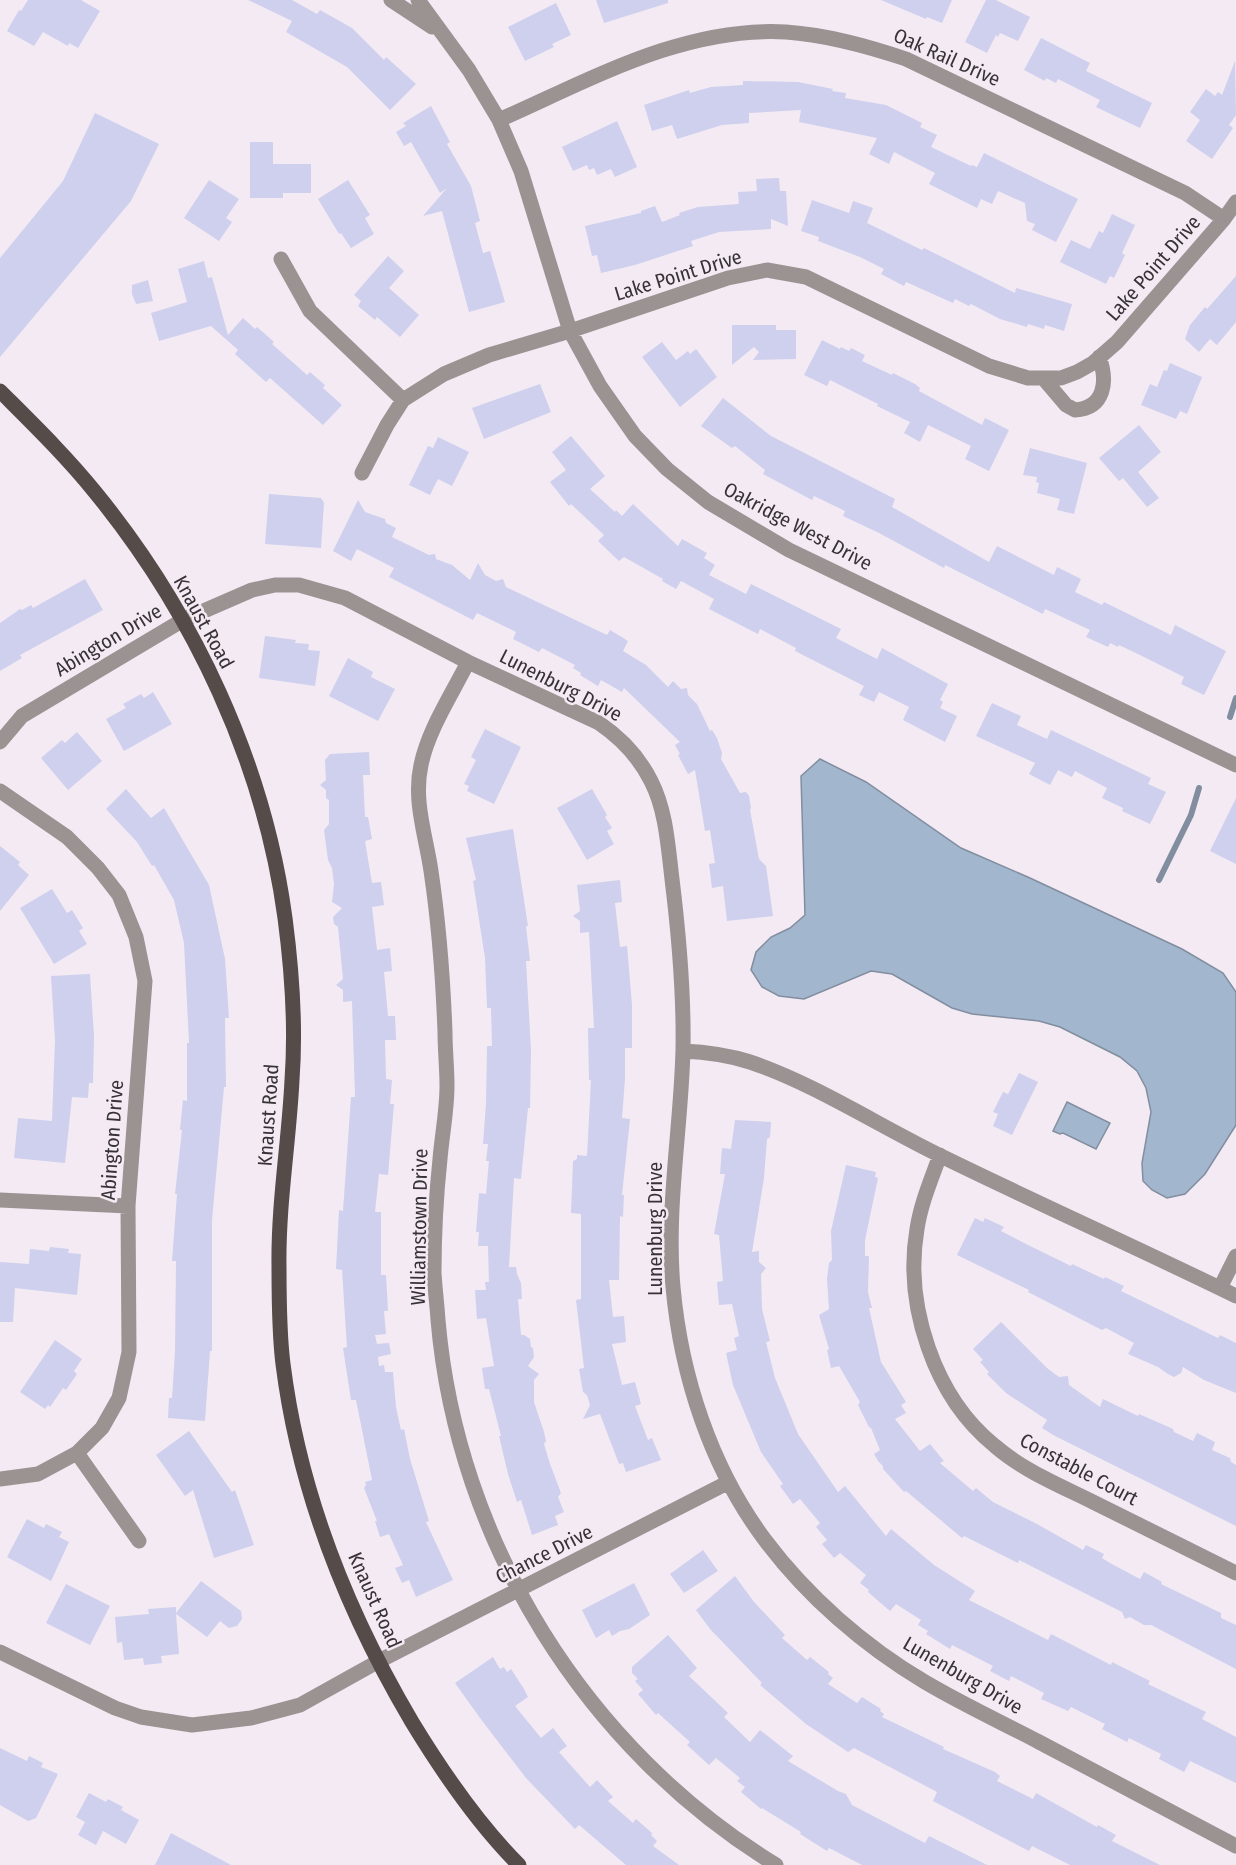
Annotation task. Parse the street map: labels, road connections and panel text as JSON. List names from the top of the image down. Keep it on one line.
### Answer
{"streets":{"main road":["Knaust Road"],"street":["Oak Rail Drive","Lake Point Drive","Oakridge West Drive","Abington Drive","Lunenburg Drive","Williamstown Drive","Constable Court","Chance Drive"]},"crossings":[["Oak Rail Drive","Lake Point Drive"],["Oak Rail Drive","Oakridge West Drive"],["Lake Point Drive","Oakridge West Drive"],["Knaust Road","Abington Drive"],["Knaust Road","Lunenburg Drive"],["Knaust Road","Chance Drive"],["Abington Drive","Lunenburg Drive"],["Lunenburg Drive","Williamstown Drive"],["Lunenburg Drive","Chance Drive"],["Williamstown Drive","Chance Drive"]]}
